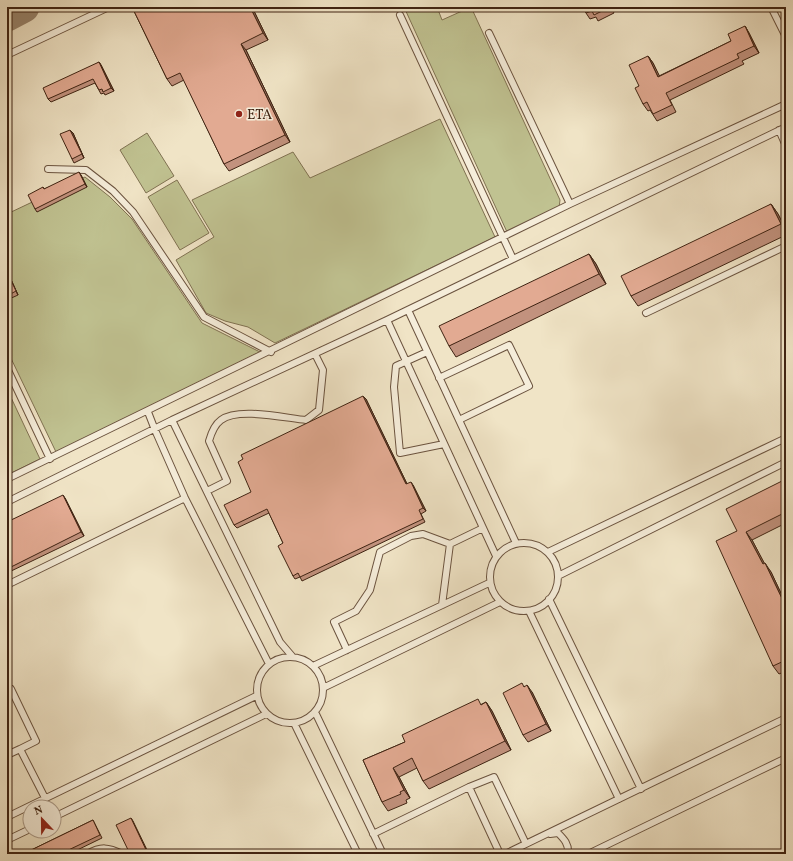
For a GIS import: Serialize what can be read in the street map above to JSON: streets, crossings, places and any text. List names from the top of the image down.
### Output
{
  "places": ["ETA"],
  "north": "top"
}
